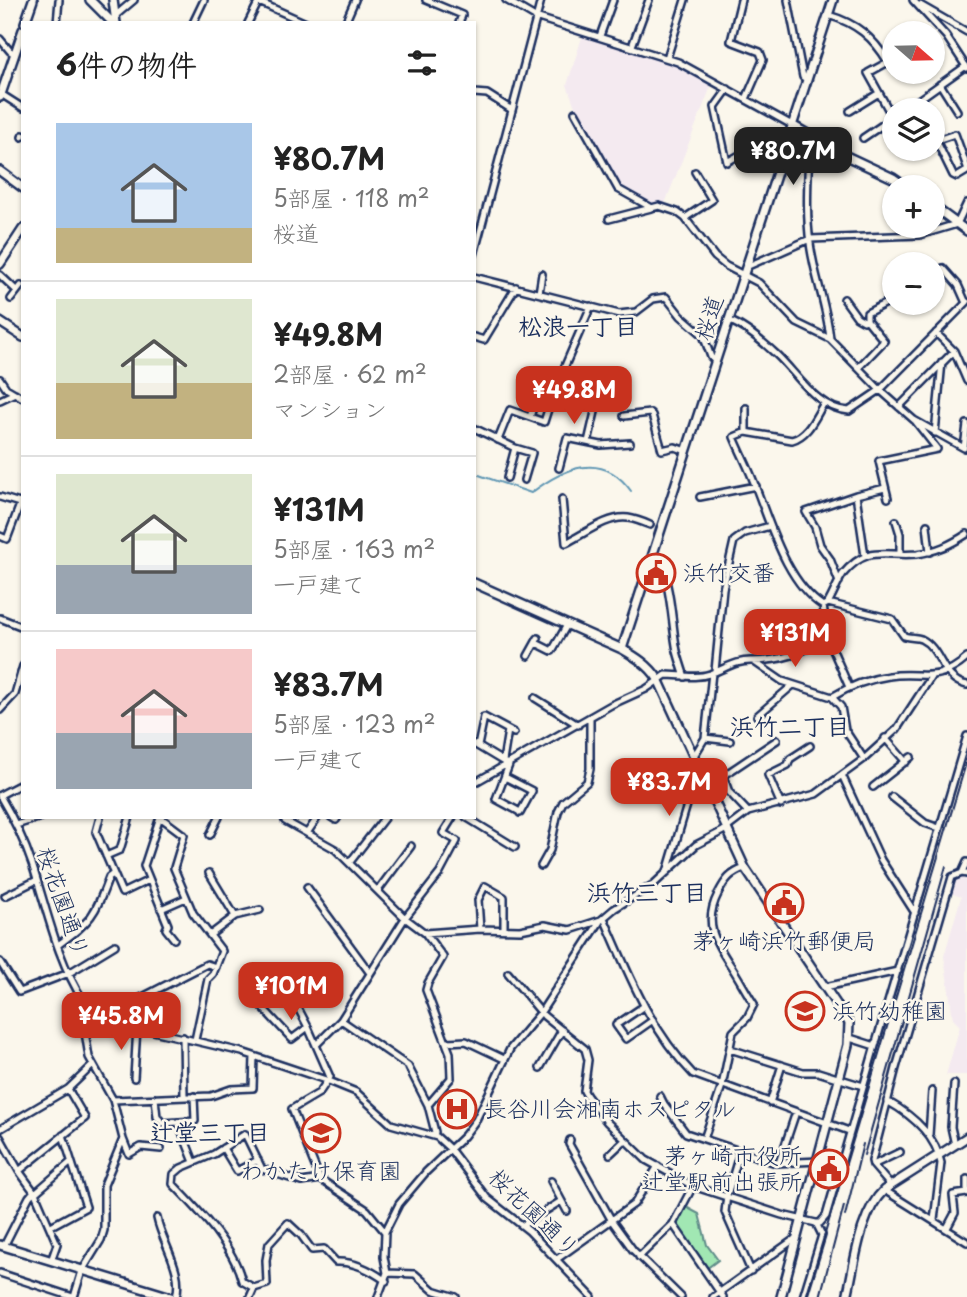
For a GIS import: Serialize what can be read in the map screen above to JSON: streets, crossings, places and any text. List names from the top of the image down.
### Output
{
  "streets": {
    "street": ["桜道", "桜花園通り"]
  },
  "districts": [
    "松浪一丁目",
    "浜竹二丁目",
    "浜竹三丁目",
    "辻堂三丁目"
  ],
  "places": {
    "public building": ["浜竹交番", "茅ヶ崎浜竹郵便局", "茅ヶ崎市役所 辻堂駅前出張所"],
    "school or university": ["浜竹幼稚園", "わかたけ保育園"],
    "hospital": ["長谷川会湘南ホスピタル"]
  },
  "north": "right",
  "page": {
    "map_buttons": ["+", "−"],
    "heading": "6件の物件",
    "list": [
      {
        "name": "¥80.7M",
        "note": "5部屋 · 118 m² · 桜道"
      },
      {
        "name": "¥49.8M",
        "note": "2部屋 · 62 m² · マンション"
      },
      {
        "name": "¥131M",
        "note": "5部屋 · 163 m² · 一戸建て"
      },
      {
        "name": "¥83.7M",
        "note": "5部屋 · 123 m² · 一戸建て"
      }
    ],
    "price": [
      "¥80.7M",
      "¥49.8M",
      "¥131M",
      "¥83.7M",
      "¥101M",
      "¥45.8M"
    ]
  }
}
